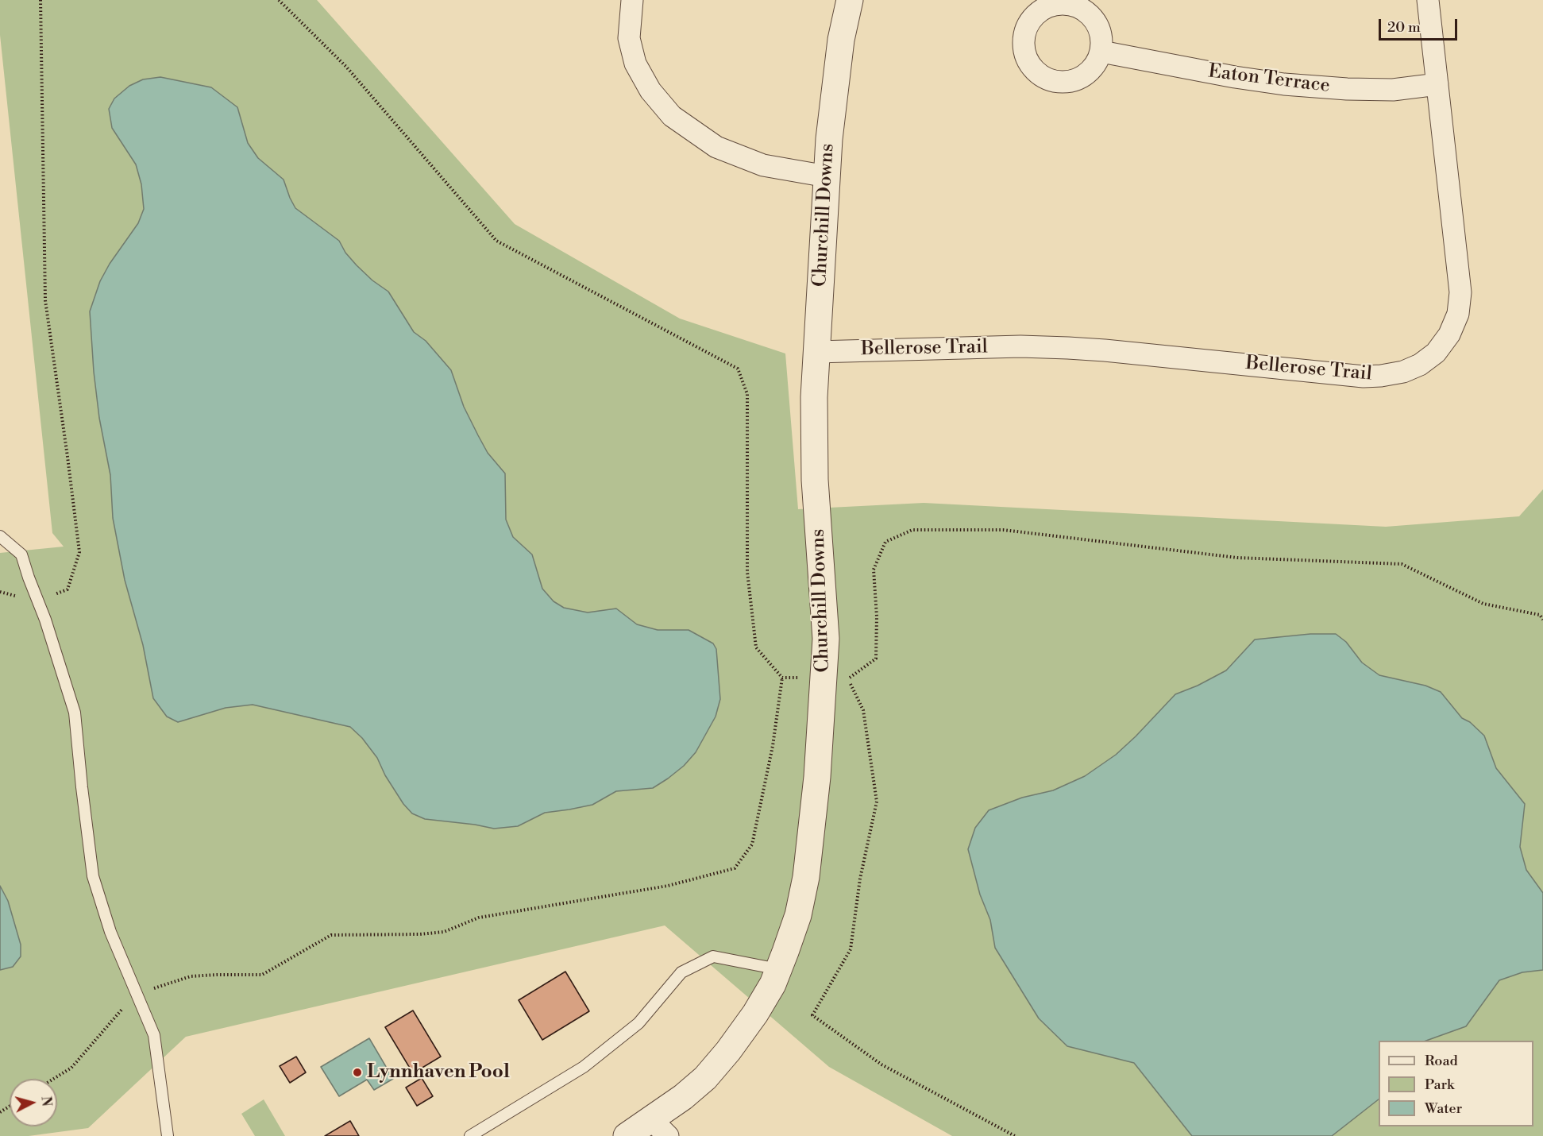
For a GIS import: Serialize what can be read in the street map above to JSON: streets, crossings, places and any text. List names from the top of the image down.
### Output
{
  "streets": {
    "street": ["Eaton Terrace", "Churchill Downs", "Bellerose Trail"]
  },
  "crossings": [
    ["Eaton Terrace", "Bellerose Trail"],
    ["Churchill Downs", "Bellerose Trail"]
  ],
  "places": ["Lynnhaven Pool"],
  "legend": ["Road", "Park", "Water"],
  "scale_bar": "20 m",
  "north": "right"
}
